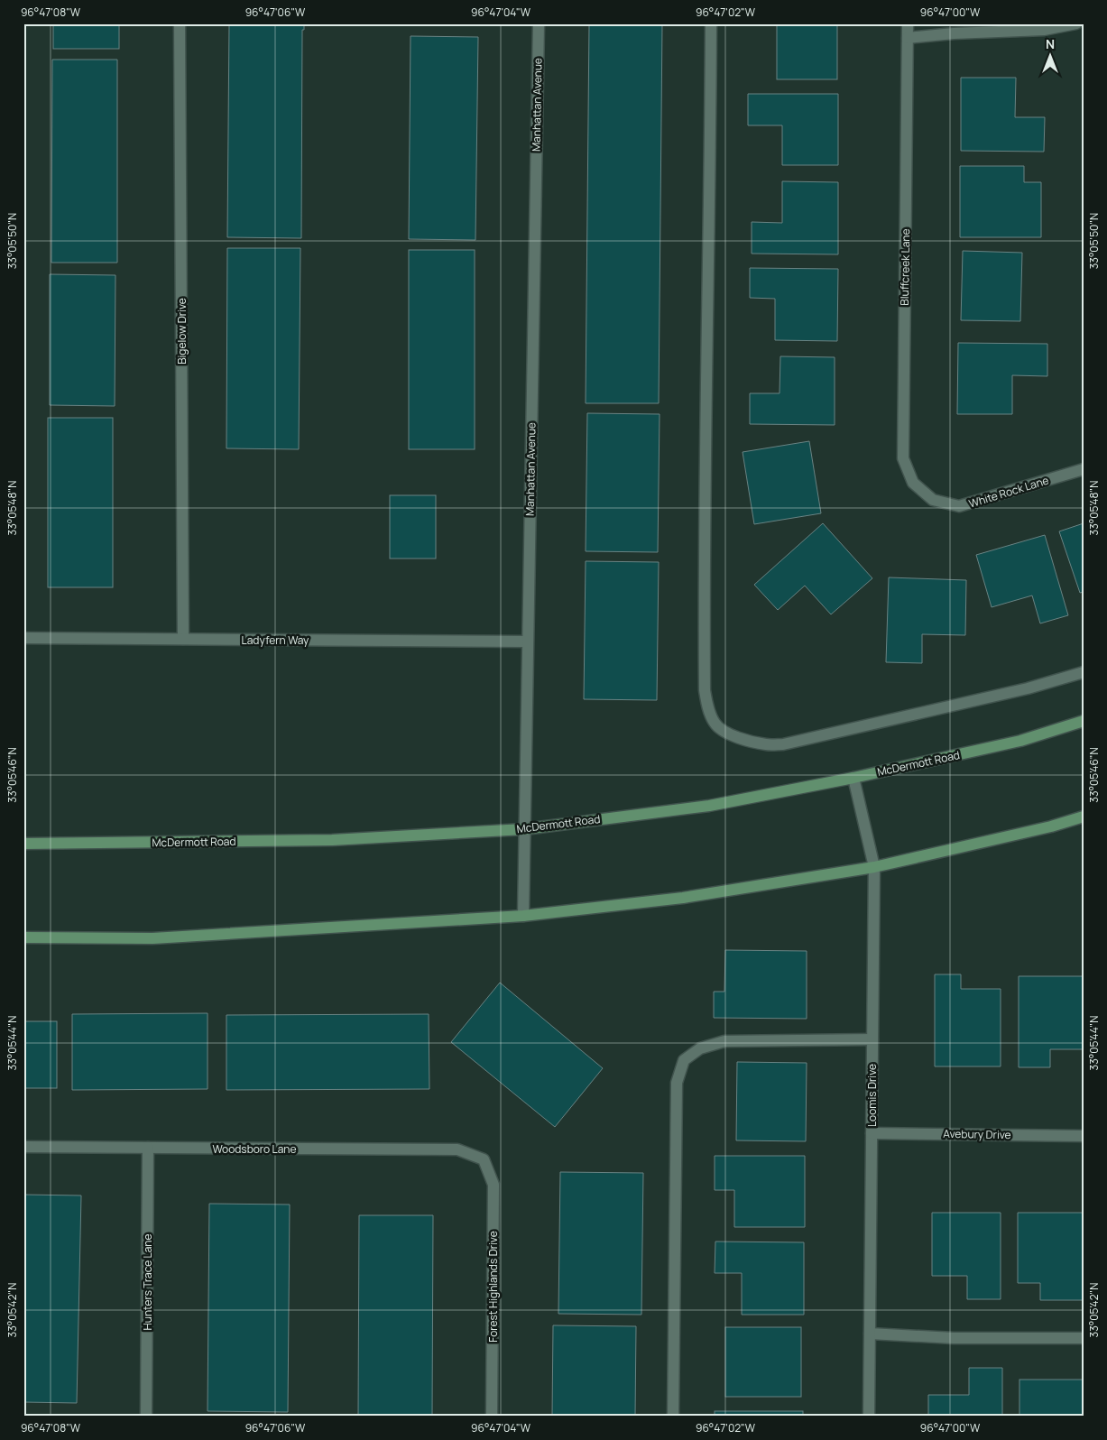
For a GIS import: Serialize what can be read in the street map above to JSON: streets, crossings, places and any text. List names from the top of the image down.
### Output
{
  "streets": {
    "main road": ["McDermott Road"],
    "street": [
      "Manhattan Avenue",
      "Bluffcreek Lane",
      "Bigelow Drive",
      "White Rock Lane",
      "Ladyfern Way",
      "Loomis Drive",
      "Avebury Drive",
      "Woodsboro Lane",
      "Hunters Trace Lane",
      "Forest Highlands Drive"
    ]
  },
  "crossings": [
    ["Manhattan Avenue", "Ladyfern Way"],
    ["Manhattan Avenue", "McDermott Road"],
    ["Bluffcreek Lane", "White Rock Lane"],
    ["Bigelow Drive", "Ladyfern Way"],
    ["McDermott Road", "Loomis Drive"],
    ["Loomis Drive", "Avebury Drive"],
    ["Woodsboro Lane", "Hunters Trace Lane"],
    ["Woodsboro Lane", "Forest Highlands Drive"]
  ],
  "north": "top",
  "coordinates": [
    "96°47'08\"W",
    "96°47'06\"W",
    "96°47'04\"W",
    "96°47'02\"W",
    "96°47'00\"W",
    "33°05'50\"N",
    "33°05'48\"N",
    "33°05'46\"N",
    "33°05'44\"N",
    "33°05'42\"N"
  ]
}
